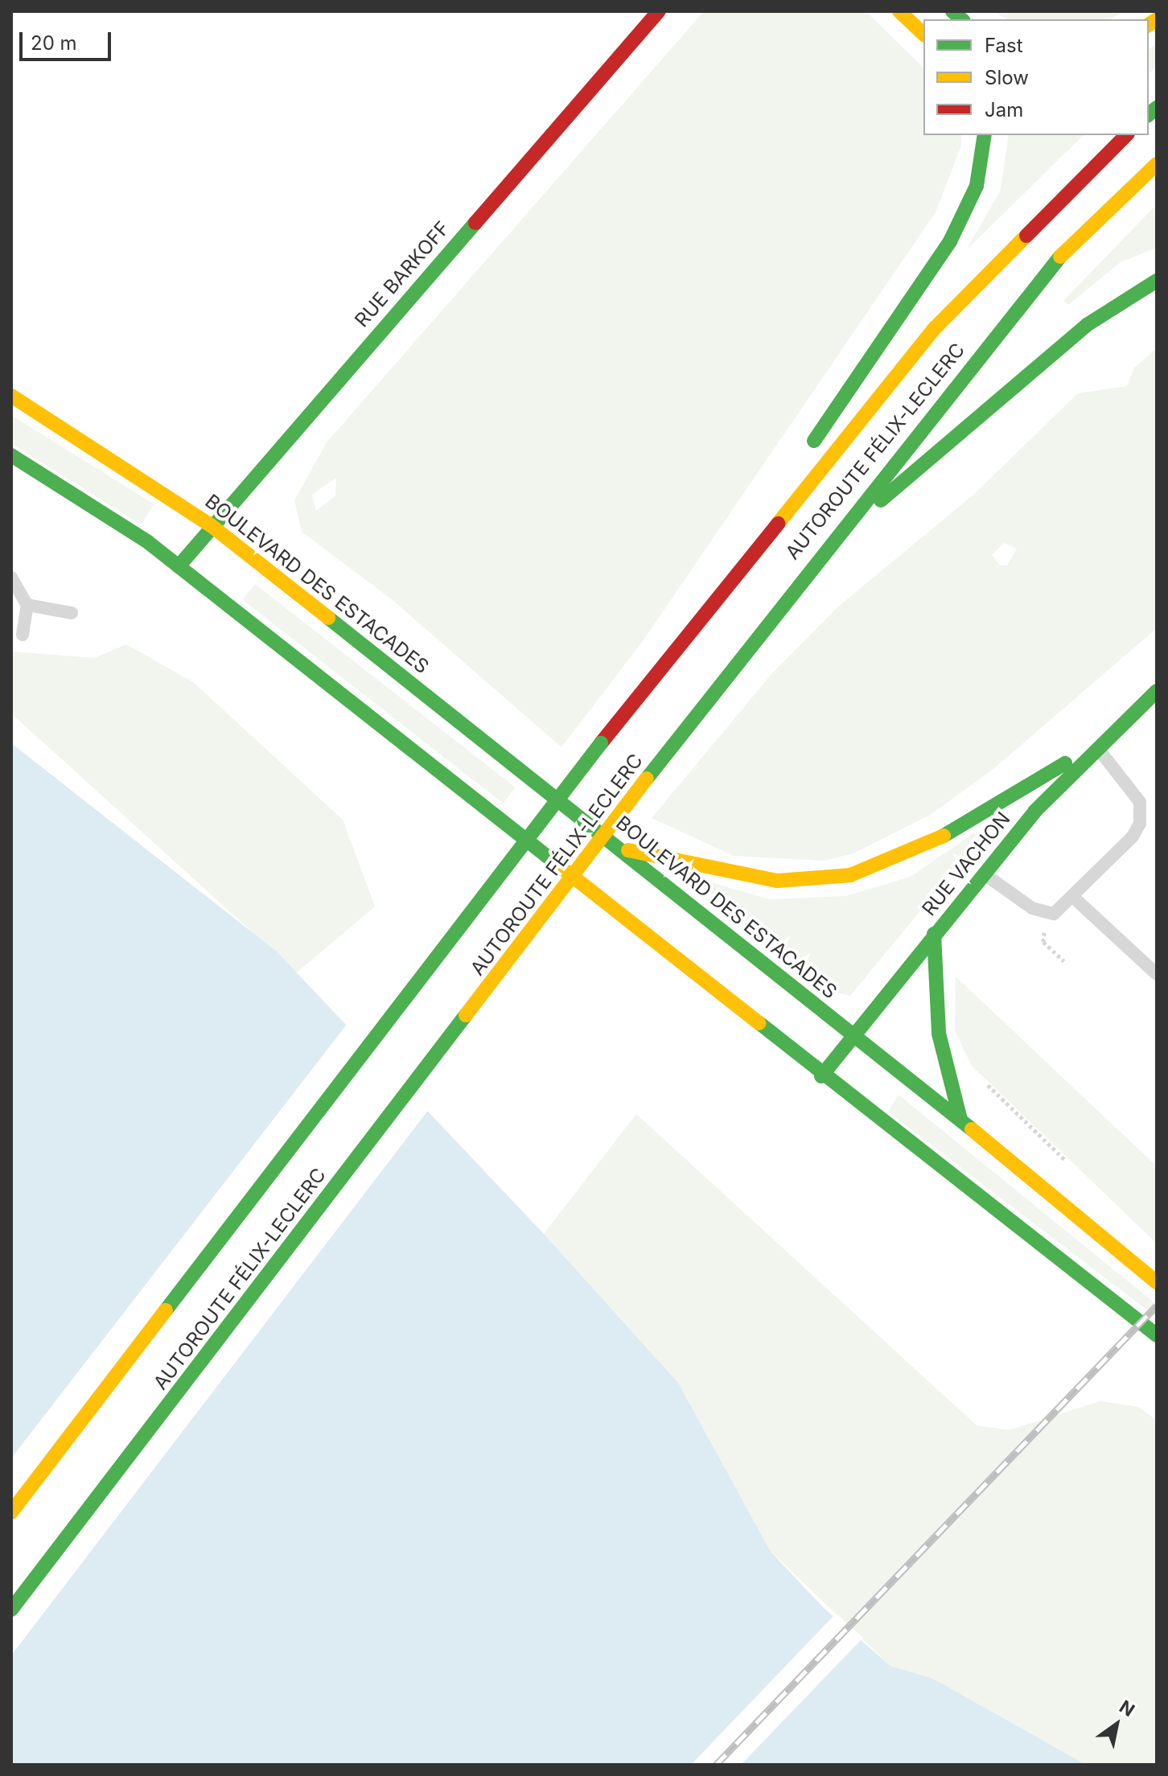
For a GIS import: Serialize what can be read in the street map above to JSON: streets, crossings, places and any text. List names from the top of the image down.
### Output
{
  "streets": {
    "main road": [
      "RUE BARKOFF",
      "AUTOROUTE FÉLIX-LECLERC",
      "BOULEVARD DES ESTACADES",
      "RUE VACHON"
    ]
  },
  "crossings": [
    ["RUE BARKOFF", "BOULEVARD DES ESTACADES"],
    ["BOULEVARD DES ESTACADES", "RUE VACHON"]
  ],
  "legend": ["Fast", "Slow", "Jam"],
  "scale_bar": "20 m",
  "north": "top right"
}
